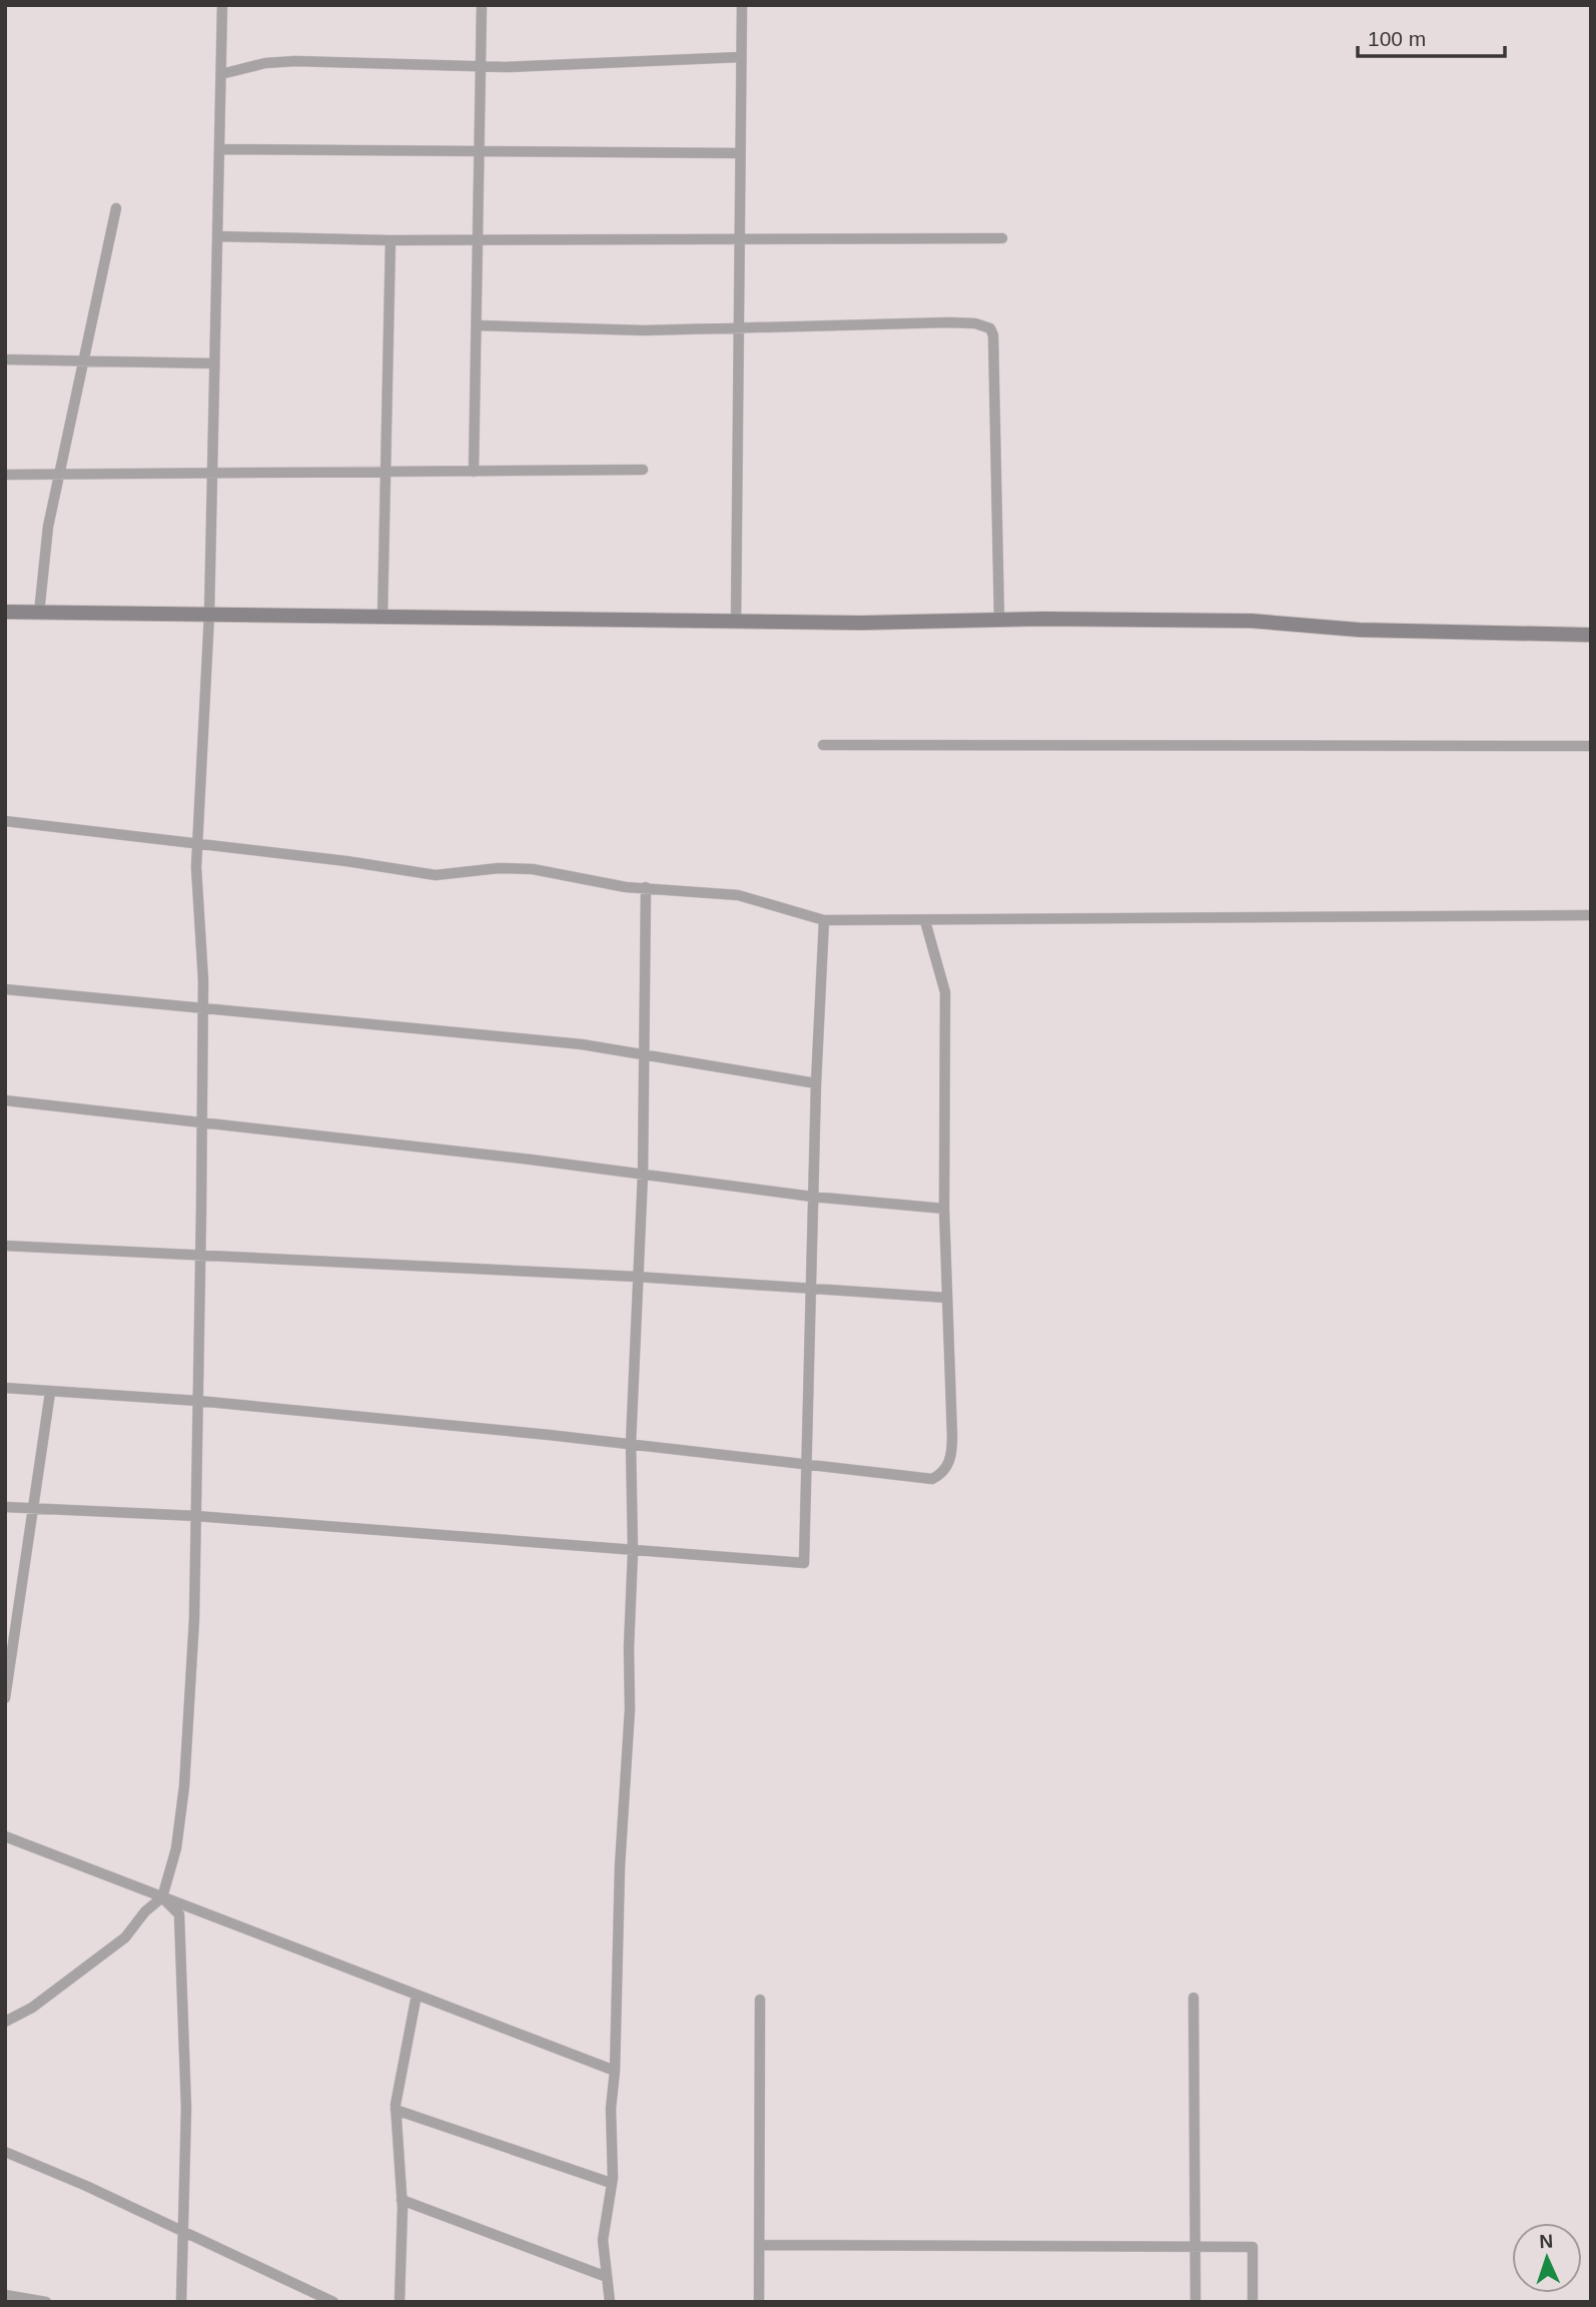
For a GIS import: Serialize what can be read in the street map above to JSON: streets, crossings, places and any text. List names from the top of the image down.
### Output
{
  "scale_bar": "100 m",
  "north": "top"
}
